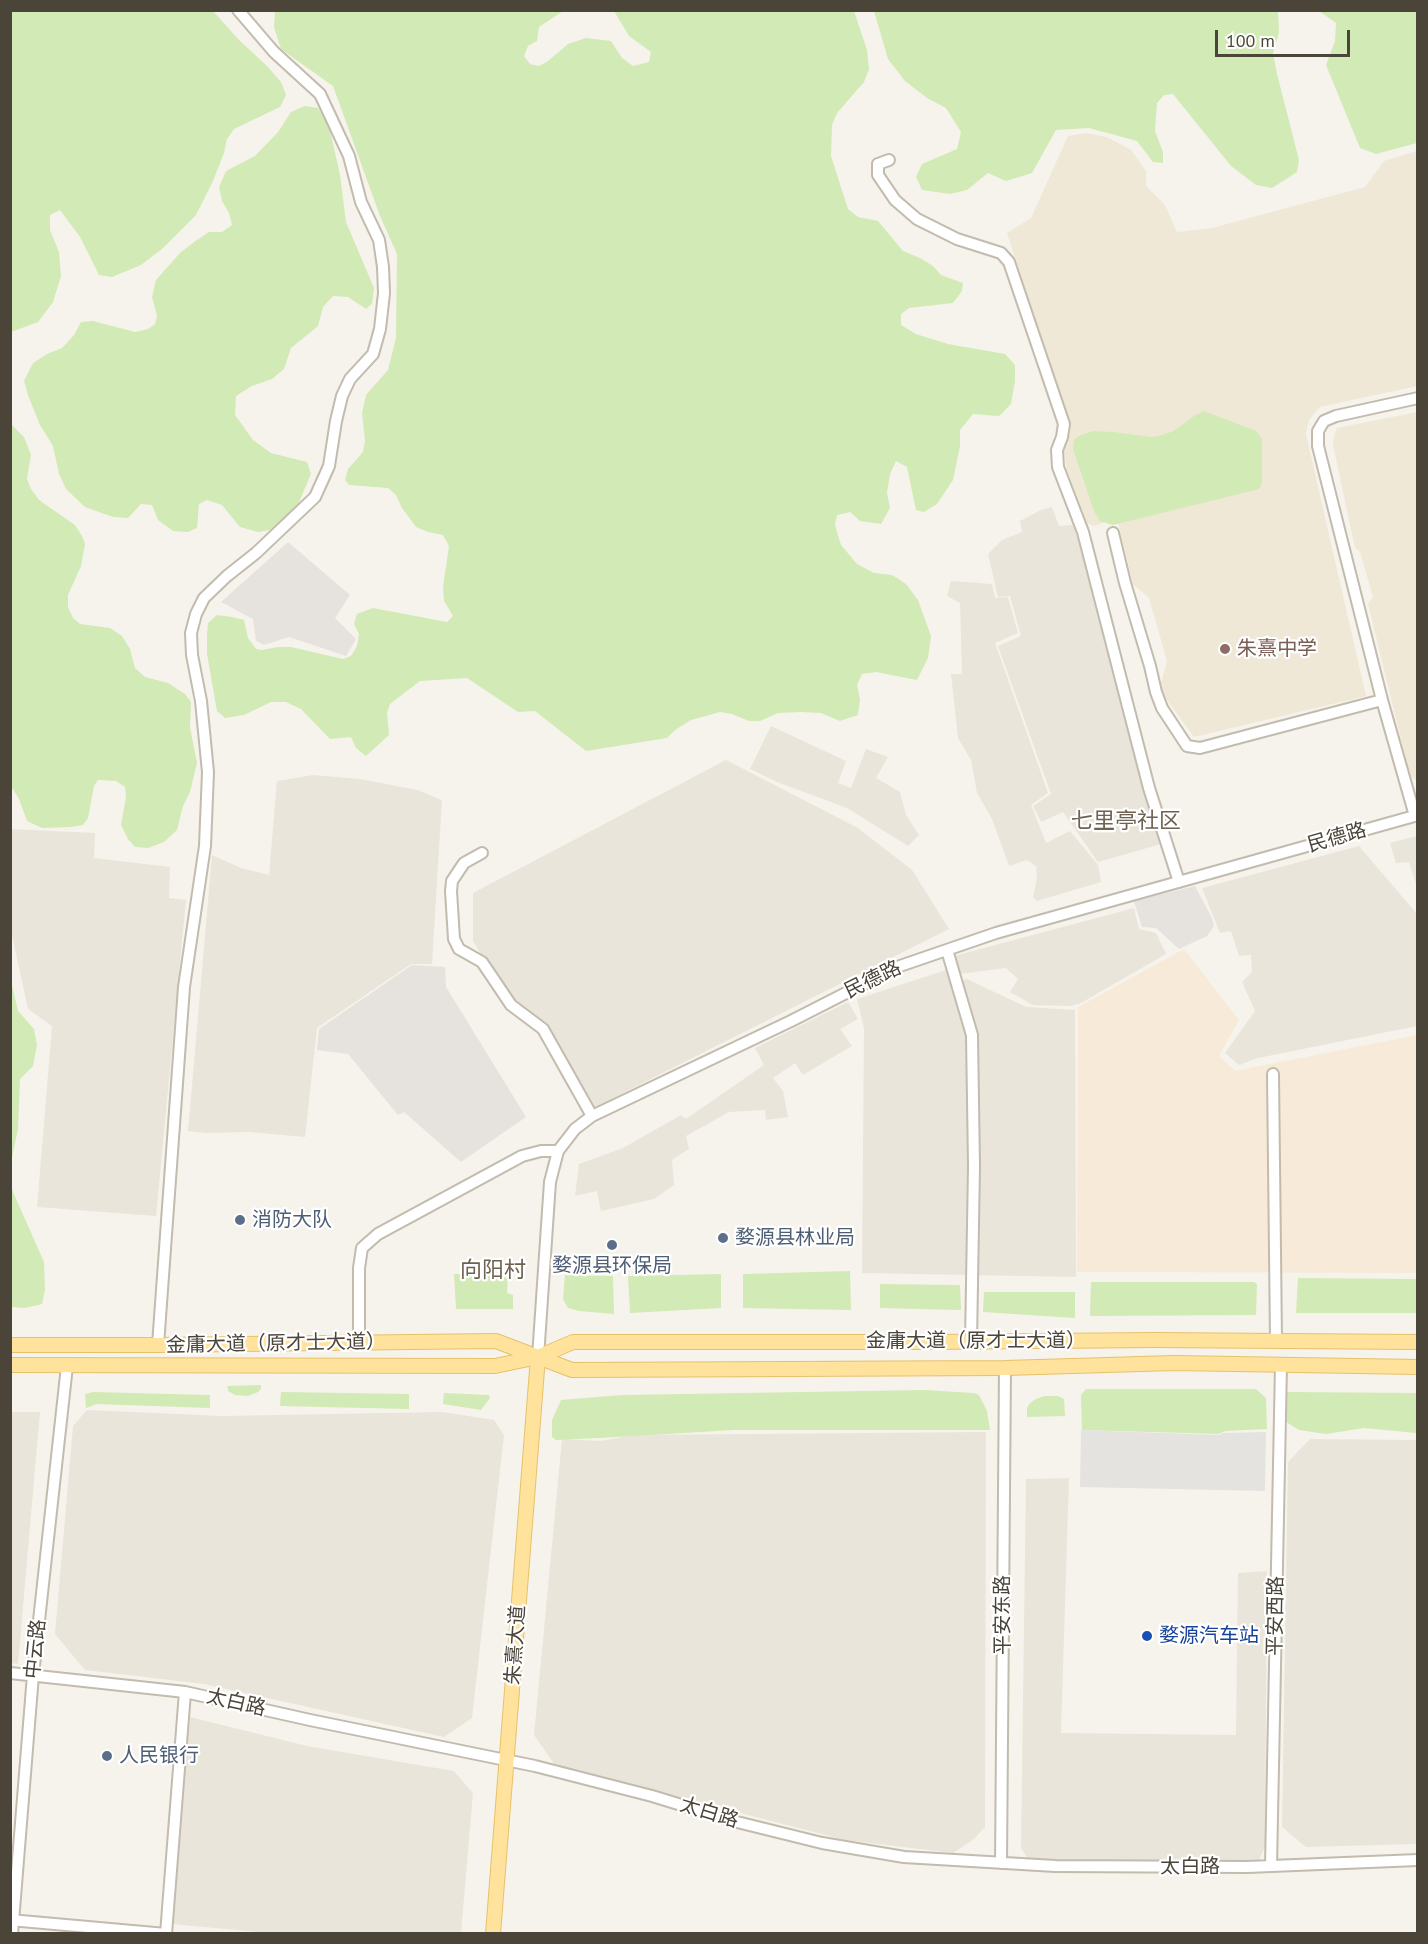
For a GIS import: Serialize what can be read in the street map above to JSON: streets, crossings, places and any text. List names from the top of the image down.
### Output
{
  "streets": {
    "main road": ["金庸大道（原才士大道）", "朱熹大道"],
    "street": [
      "民德路",
      "平安东路",
      "平安西路",
      "中云路",
      "太白路"
    ]
  },
  "crossings": [
    ["民德路", "金庸大道（原才士大道）"],
    ["民德路", "朱熹大道"],
    ["金庸大道（原才士大道）", "平安东路"],
    ["金庸大道（原才士大道）", "平安西路"],
    ["金庸大道（原才士大道）", "朱熹大道"],
    ["金庸大道（原才士大道）", "中云路"],
    ["平安东路", "太白路"],
    ["平安西路", "太白路"],
    ["朱熹大道", "太白路"],
    ["中云路", "太白路"]
  ],
  "districts": ["七里亭社区", "向阳村"],
  "places": [
    "朱熹中学",
    "消防大队",
    "婺源县林业局",
    "婺源县环保局",
    "婺源汽车站",
    "人民银行"
  ],
  "scale_bar": "100 m"
}
